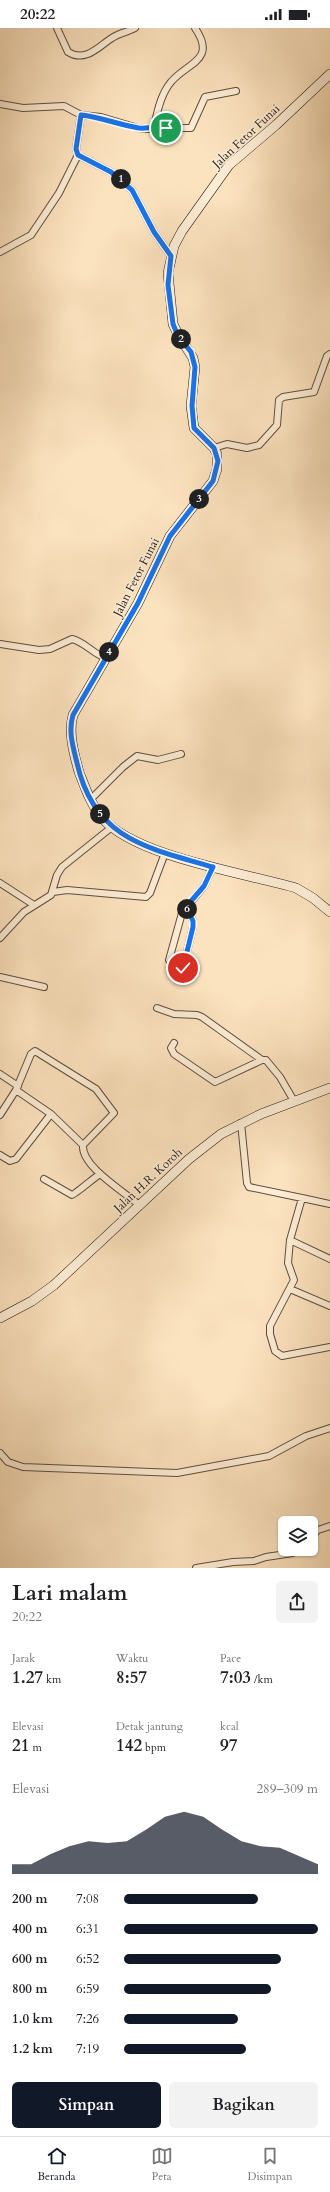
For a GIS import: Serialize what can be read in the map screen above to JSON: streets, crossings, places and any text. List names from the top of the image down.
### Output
{
  "streets": {
    "street": ["Jalan Fetor Funai", "Jalan H.R. Koroh"]
  },
  "page": {
    "status": "20:22",
    "pins": [
      "1",
      "2",
      "3",
      "4",
      "5",
      "6"
    ],
    "heading": ["Lari malam", "20:22"],
    "stats": [
      ["Jarak", "1.27 km"],
      ["Waktu", "8:57"],
      ["Pace", "7:03 /km"],
      ["Elevasi", "21 m"],
      ["Detak jantung", "142 bpm"],
      ["kcal", "97"]
    ],
    "chart": ["Elevasi", "289–309 m"],
    "list": [
      {
        "name": "200 m",
        "note": "7:08"
      },
      {
        "name": "400 m",
        "note": "6:31"
      },
      {
        "name": "600 m",
        "note": "6:52"
      },
      {
        "name": "800 m",
        "note": "6:59"
      },
      {
        "name": "1.0 km",
        "note": "7:26"
      },
      {
        "name": "1.2 km",
        "note": "7:19"
      }
    ],
    "buttons": ["Simpan", "Bagikan"],
    "tabs": ["Beranda", "Peta", "Disimpan"]
  }
}
